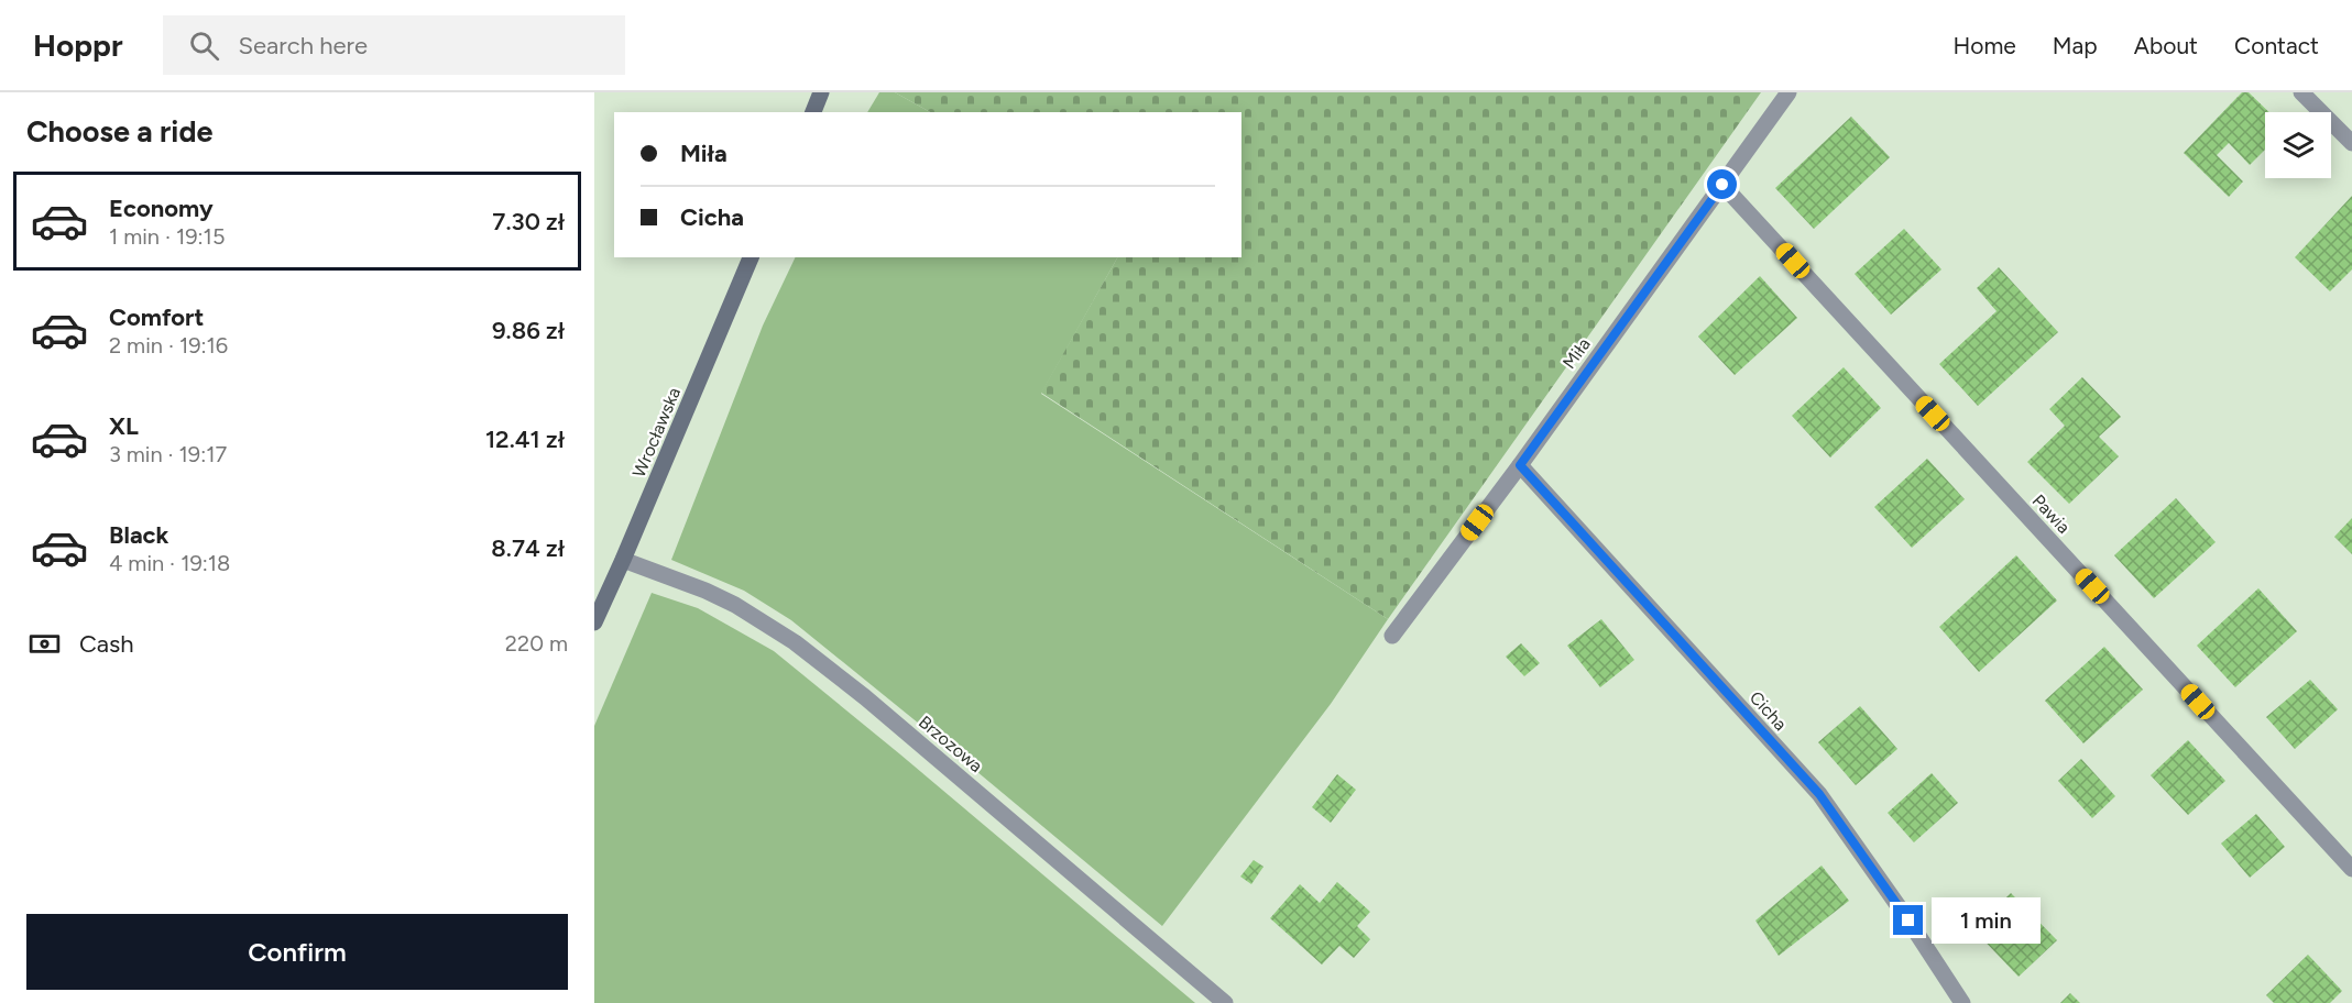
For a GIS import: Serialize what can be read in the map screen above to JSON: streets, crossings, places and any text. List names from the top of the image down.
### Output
{
  "streets": {
    "main road": ["Wrocławska"],
    "street": [
      "Miła",
      "Pawia",
      "Cicha",
      "Brzozowa"
    ]
  },
  "crossings": [
    ["Miła", "Pawia"],
    ["Miła", "Cicha"],
    ["Wrocławska", "Brzozowa"]
  ],
  "page": {
    "header": "Hoppr",
    "search": "Search here",
    "nav": [
      "Home",
      "Map",
      "About",
      "Contact"
    ],
    "heading": "Choose a ride",
    "banner": ["Miła", "Cicha"],
    "list": [
      {
        "name": "Economy",
        "note": "1 min · 19:15",
        "value": "7.30 zł"
      },
      {
        "name": "Comfort",
        "note": "2 min · 19:16",
        "value": "9.86 zł"
      },
      {
        "name": "XL",
        "note": "3 min · 19:17",
        "value": "12.41 zł"
      },
      {
        "name": "Black",
        "note": "4 min · 19:18",
        "value": "8.74 zł"
      }
    ],
    "pay": ["Cash", "220 m"],
    "bubble": "1 min",
    "buttons": "Confirm"
  }
}
